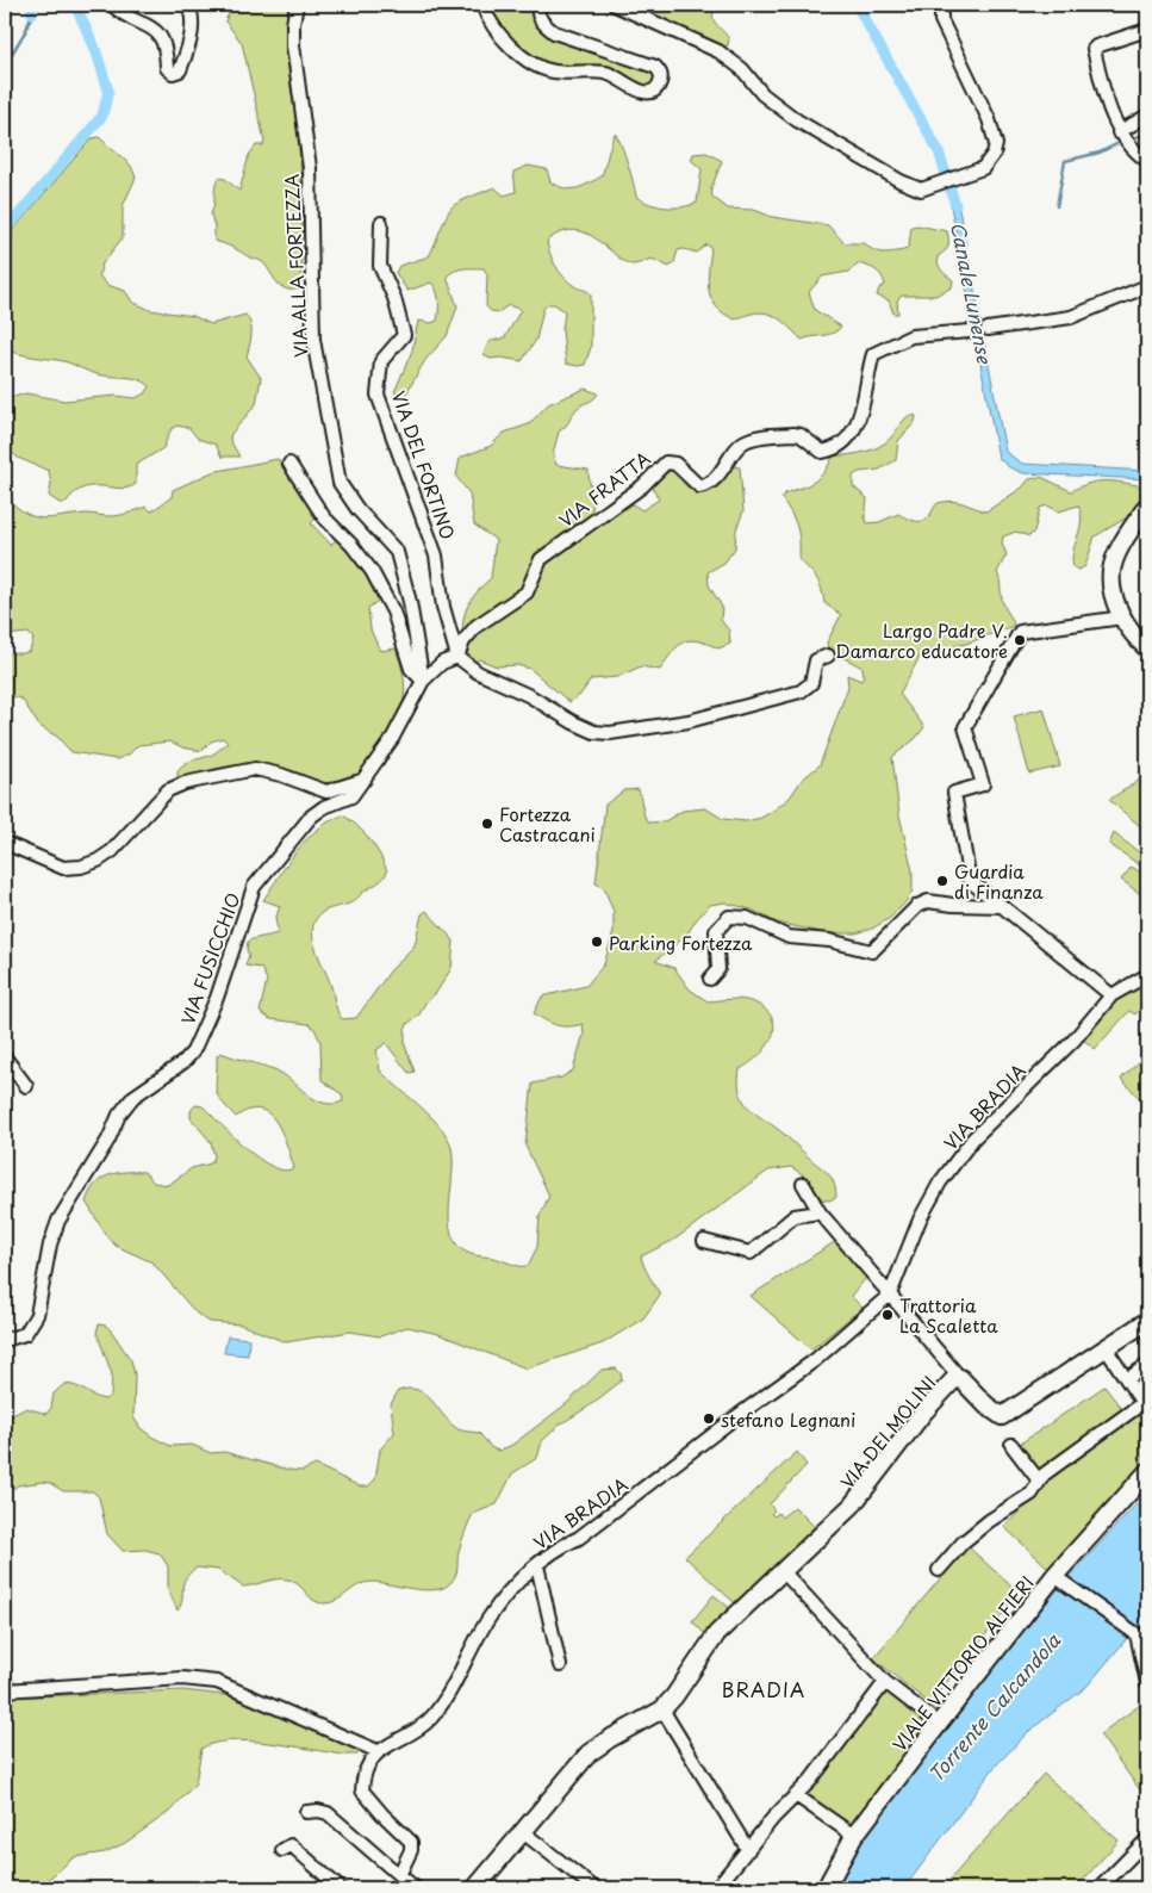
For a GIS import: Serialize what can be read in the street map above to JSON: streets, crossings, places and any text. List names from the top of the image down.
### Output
{
  "streets": {
    "street": [
      "VIA ALLA FORTEZZA",
      "VIA DEL FORTINO",
      "VIA FRATTA",
      "VIA FUSICCHIO",
      "VIA BRADIA",
      "VIA DEI MOLINI",
      "VIALE VITTORIO ALFIERI"
    ]
  },
  "crossings": [
    ["VIA ALLA FORTEZZA", "VIA FUSICCHIO"],
    ["VIA DEL FORTINO", "VIA FRATTA"]
  ],
  "districts": ["BRADIA"],
  "water": ["Canale Lunense", "Torrente Calcandola"],
  "places": [
    "Largo Padre V. Damarco educatore",
    "Fortezza Castracani",
    "Guardia di Finanza",
    "Parking Fortezza",
    "Trattoria La Scaletta",
    "stefano Legnani"
  ]
}
